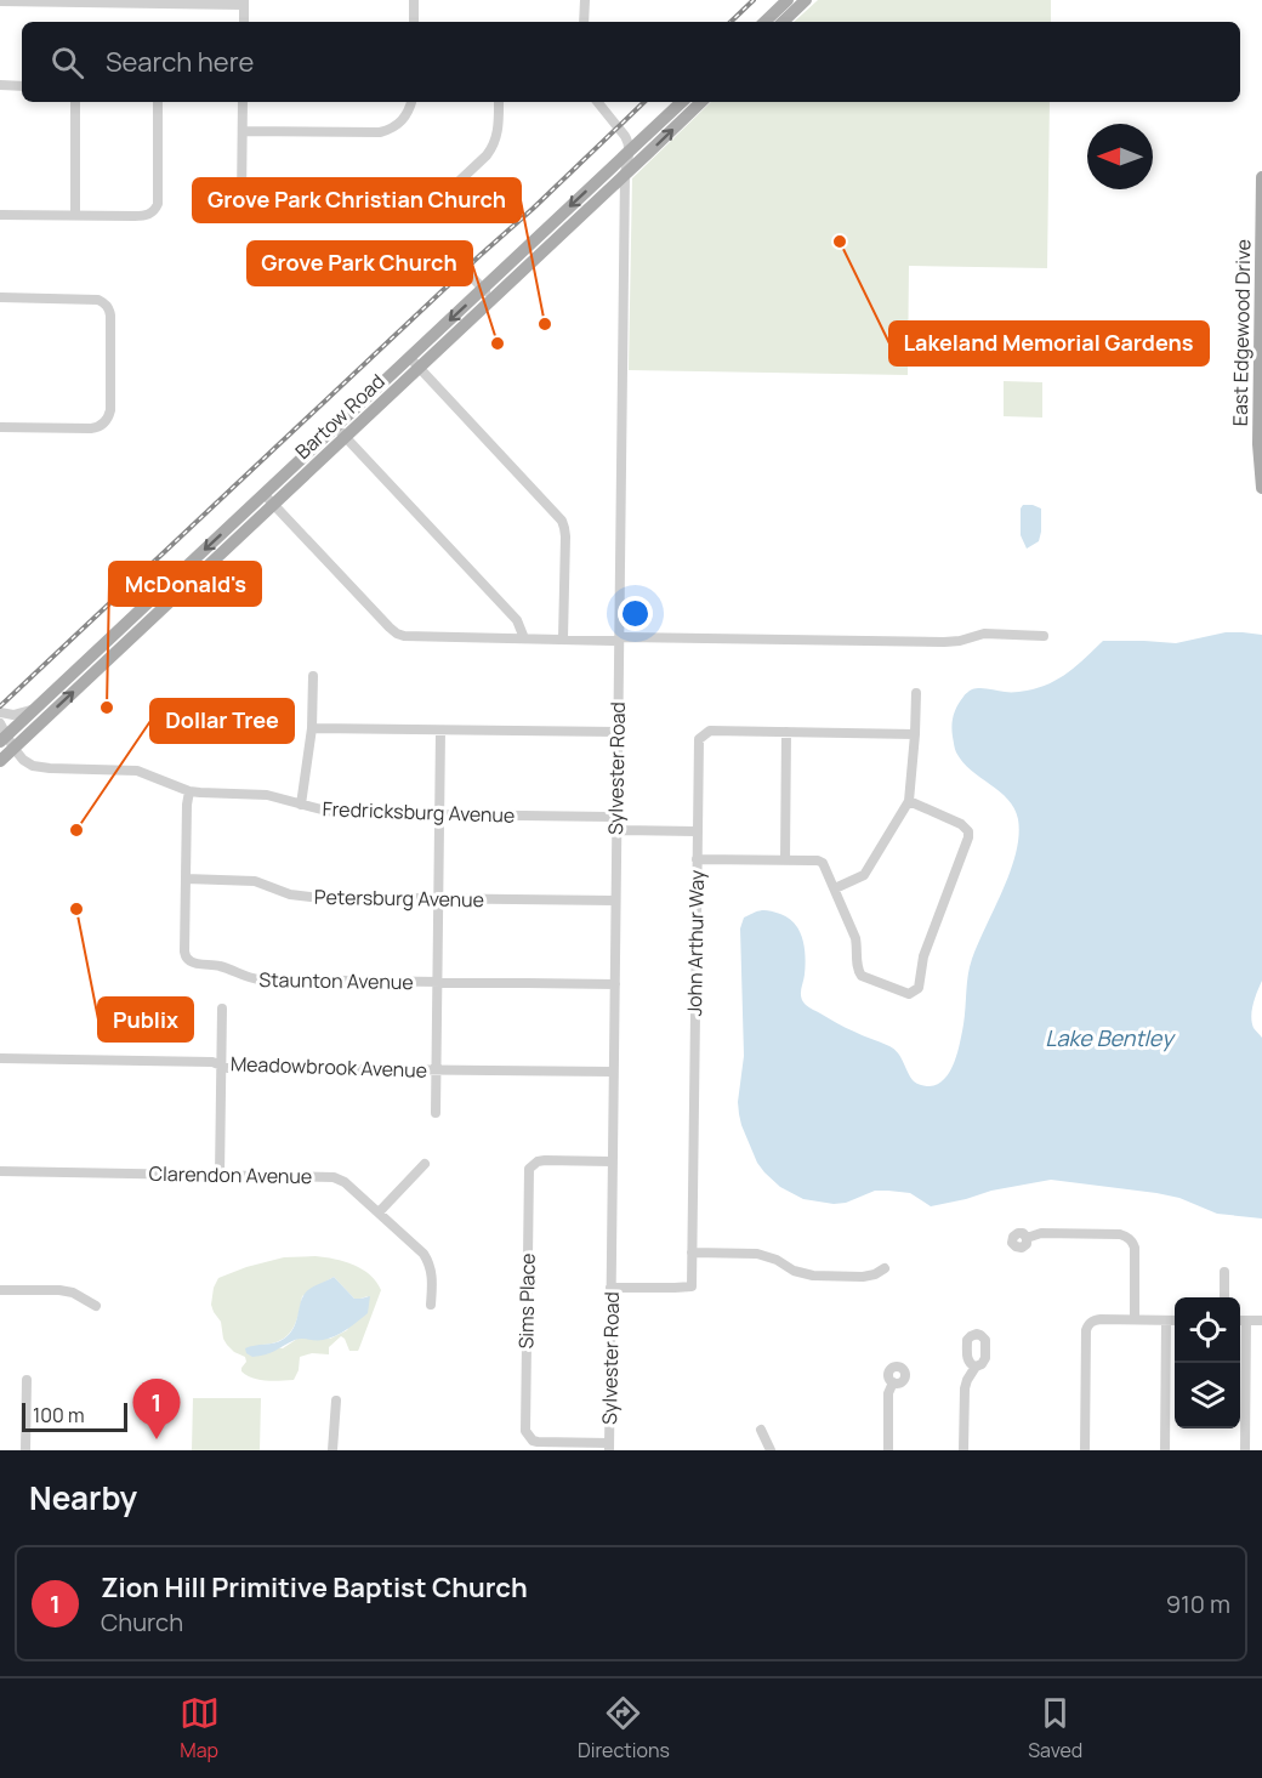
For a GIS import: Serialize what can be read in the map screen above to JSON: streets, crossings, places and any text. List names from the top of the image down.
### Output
{
  "streets": {
    "main road": ["East Edgewood Drive", "Bartow Road"],
    "street": [
      "Sylvester Road",
      "Fredricksburg Avenue",
      "Petersburg Avenue",
      "John Arthur Way",
      "Staunton Avenue",
      "Meadowbrook Avenue",
      "Clarendon Avenue",
      "Sims Place"
    ]
  },
  "crossings": [
    ["Bartow Road", "Sylvester Road"],
    ["Bartow Road", "Fredricksburg Avenue"],
    ["Sylvester Road", "Fredricksburg Avenue"],
    ["Sylvester Road", "Petersburg Avenue"],
    ["Sylvester Road", "John Arthur Way"],
    ["Sylvester Road", "Staunton Avenue"],
    ["Sylvester Road", "Meadowbrook Avenue"],
    ["Sylvester Road", "Sims Place"],
    ["Fredricksburg Avenue", "John Arthur Way"],
    ["Fredricksburg Avenue", "Staunton Avenue"],
    ["Petersburg Avenue", "Staunton Avenue"]
  ],
  "water": ["Lake Bentley"],
  "places": [
    "Lakeland Memorial Gardens",
    "Grove Park Christian Church",
    "Grove Park Church",
    "McDonald's",
    "Dollar Tree",
    "Publix"
  ],
  "scale_bar": "100 m",
  "north": "left",
  "page": {
    "search": "Search here",
    "pins": "1",
    "scale": "100 m",
    "heading": "Nearby",
    "list": [
      {
        "mark": "1",
        "name": "Zion Hill Primitive Baptist Church",
        "note": "Church",
        "value": "910 m"
      }
    ],
    "nav": ["Map", "Directions", "Saved"]
  }
}
